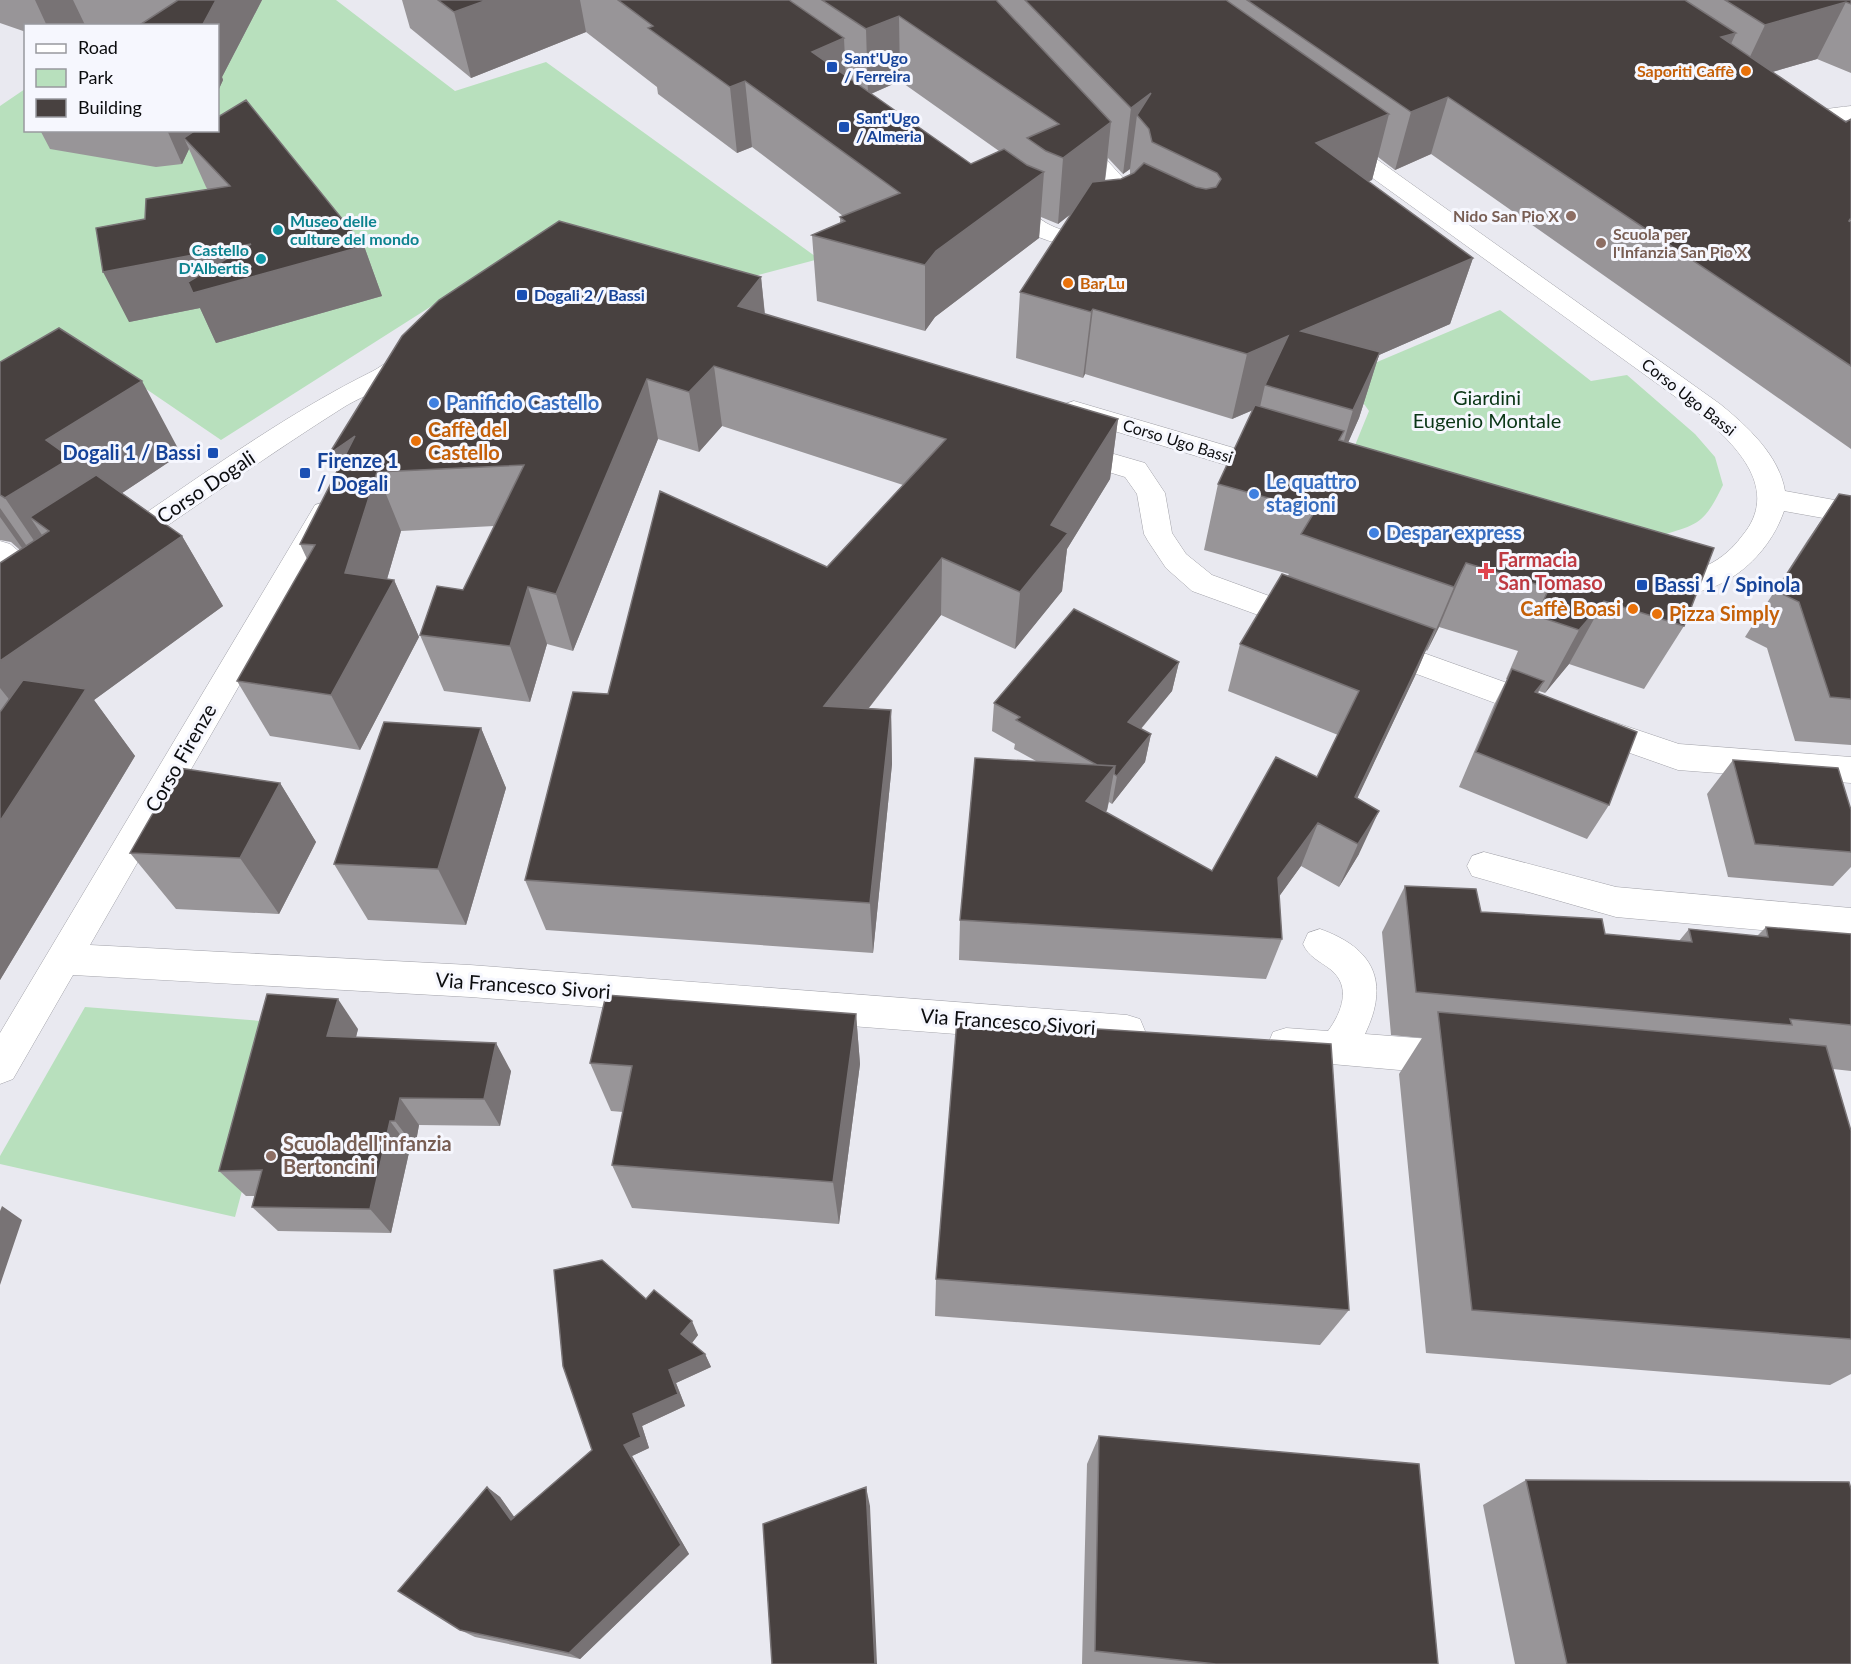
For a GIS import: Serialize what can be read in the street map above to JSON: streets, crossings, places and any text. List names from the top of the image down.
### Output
{
  "streets": {
    "street": [
      "Corso Ugo Bassi",
      "Corso Dogali",
      "Corso Firenze",
      "Via Francesco Sivori"
    ]
  },
  "crossings": [
    ["Corso Firenze", "Via Francesco Sivori"]
  ],
  "parks": ["Giardini Eugenio Montale"],
  "places": {
    "transit": [
      "Sant'Ugo / Ferreira",
      "Sant'Ugo / Almeria",
      "Dogali 2 / Bassi",
      "Dogali 1 / Bassi",
      "Firenze 1 / Dogali",
      "Bassi 1 / Spinola"
    ],
    "other": [
      "Saporiti Caffè",
      "Nido San Pio X",
      "Museo delle culture del mondo",
      "Scuola per l'Infanzia San Pio X",
      "Castello D'Albertis",
      "Bar Lu",
      "Panificio Castello",
      "Caffè del Castello",
      "Le quattro stagioni",
      "Despar express",
      "Caffè Boasi",
      "Pizza Simply",
      "Scuola dell'infanzia Bertoncini"
    ],
    "health": ["Farmacia San Tomaso"]
  },
  "legend": ["Road", "Park", "Building"]
}
